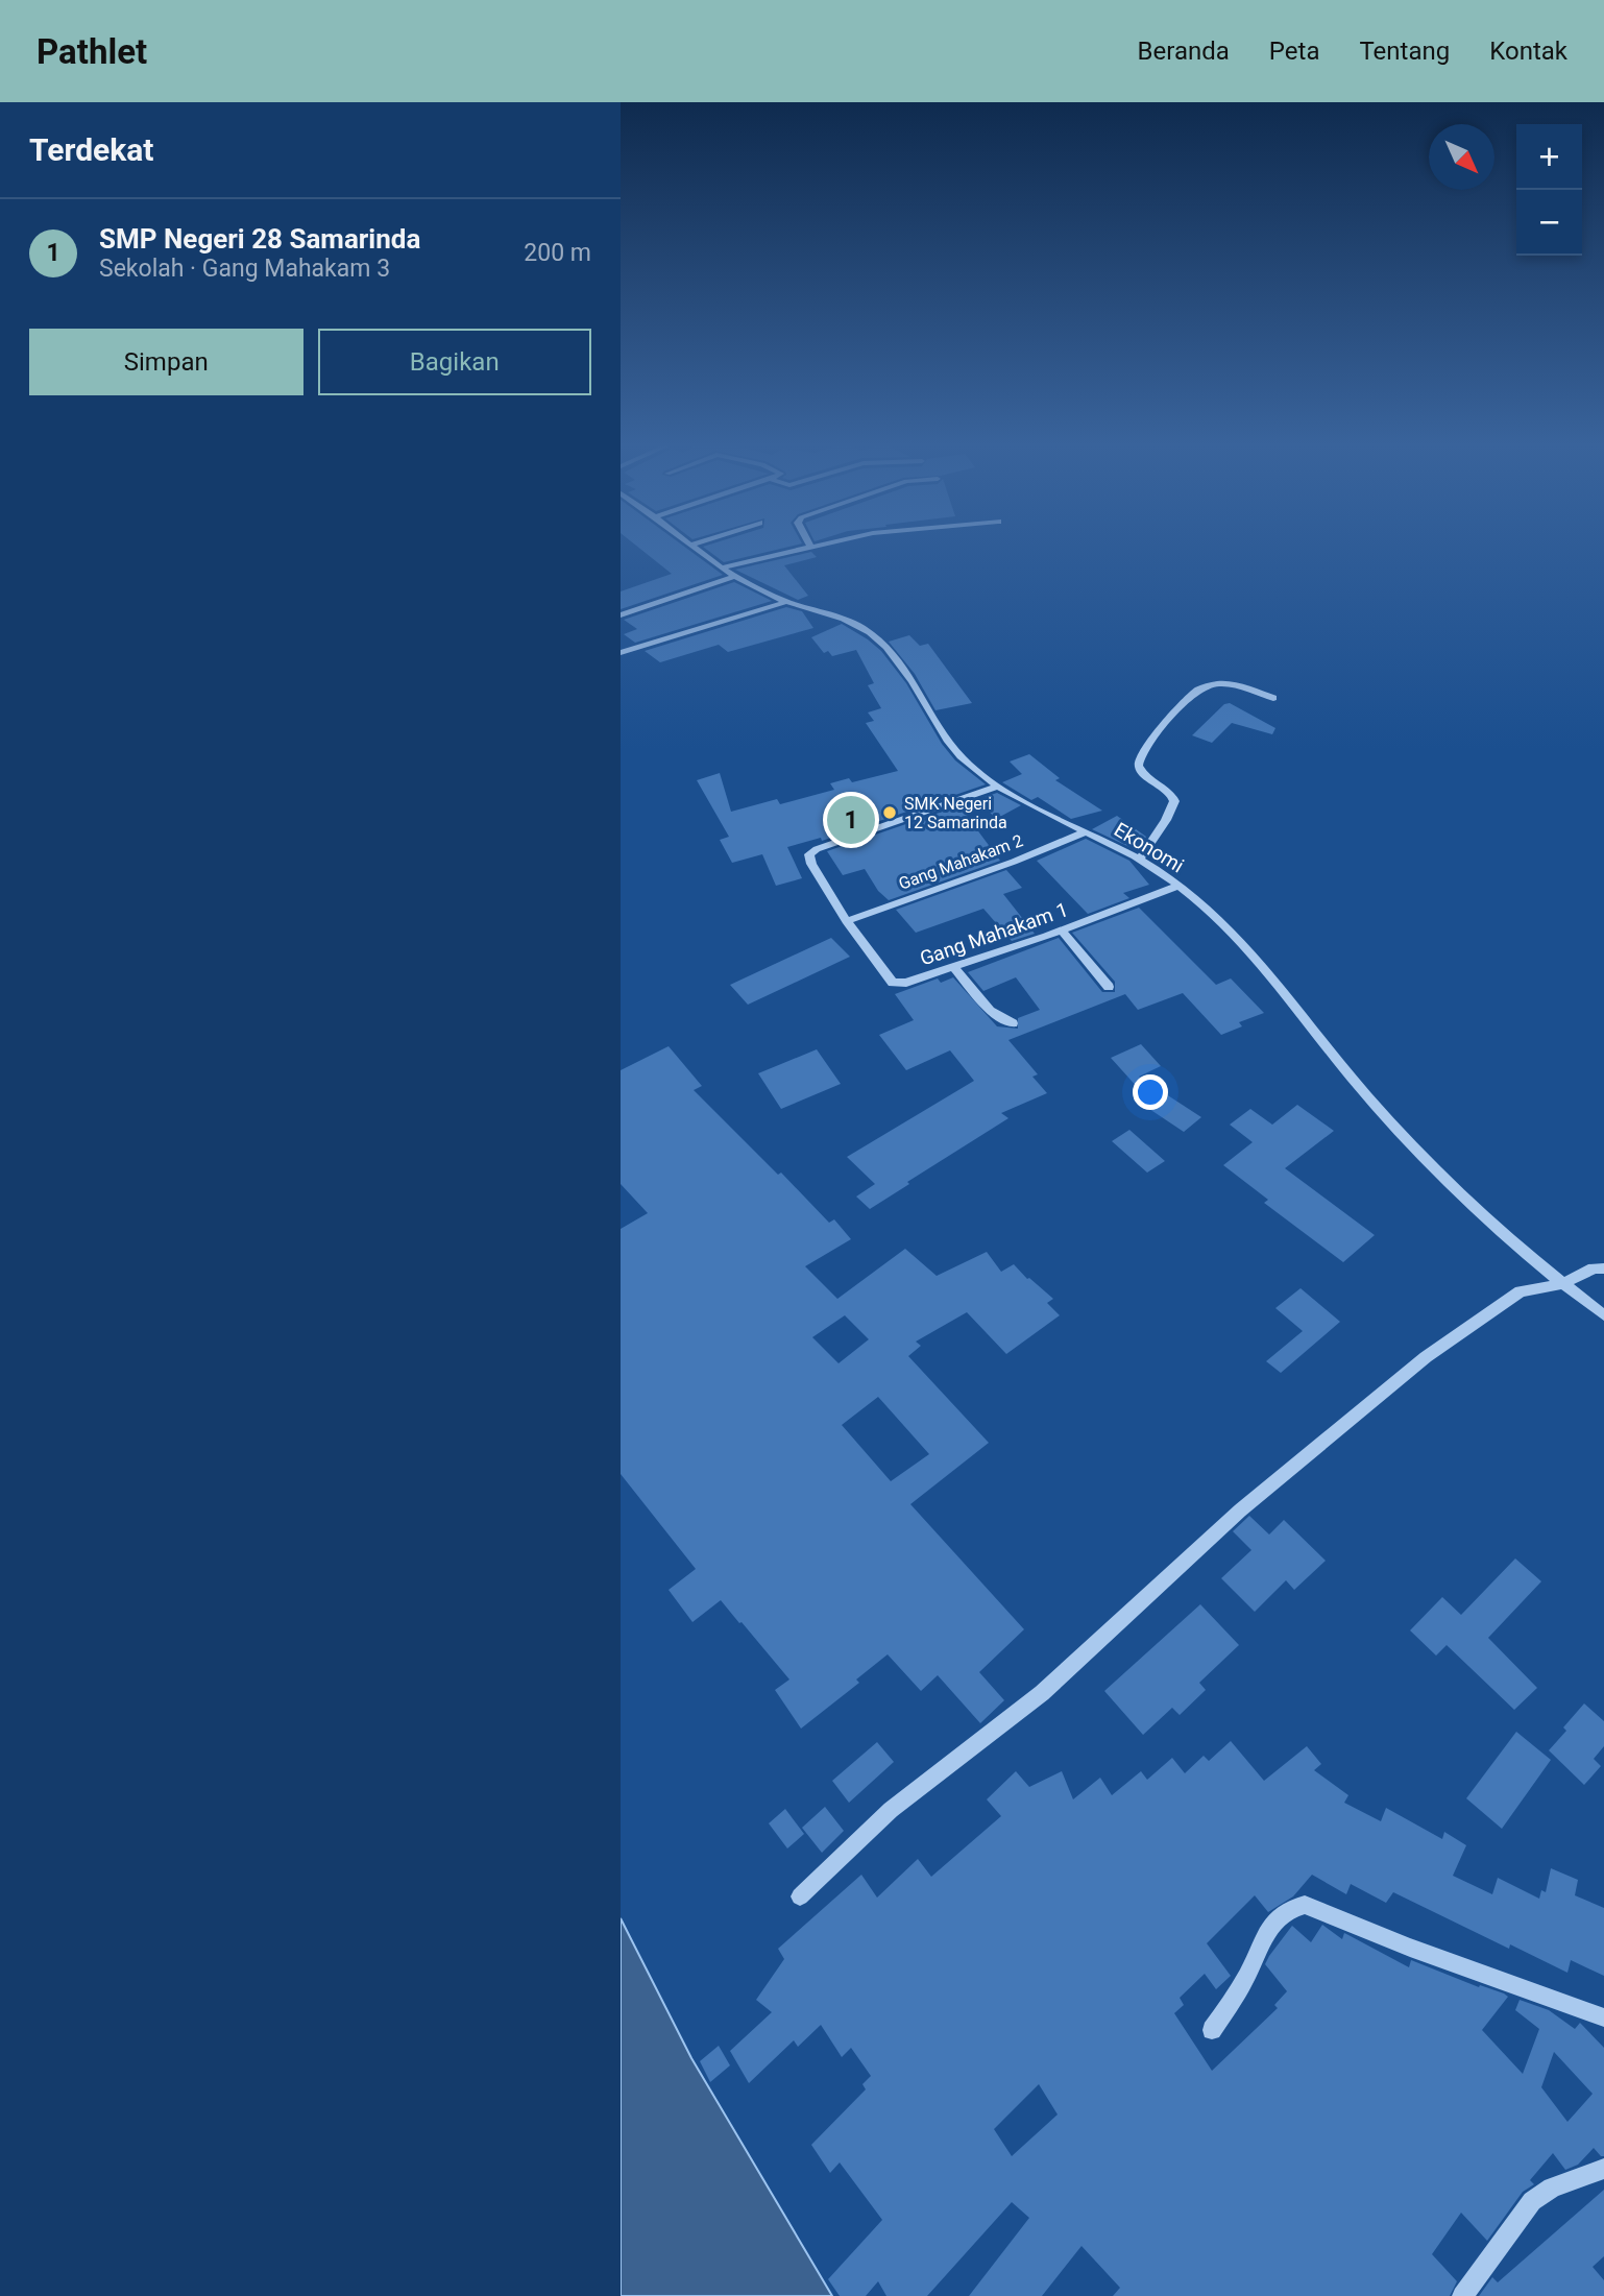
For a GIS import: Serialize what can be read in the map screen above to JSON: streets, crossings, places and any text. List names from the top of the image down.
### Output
{
  "streets": {
    "street": ["Ekonomi", "Gang Mahakam 2", "Gang Mahakam 1"]
  },
  "crossings": [
    ["Ekonomi", "Gang Mahakam 2"],
    ["Ekonomi", "Gang Mahakam 1"],
    ["Gang Mahakam 2", "Gang Mahakam 1"]
  ],
  "places": ["SMK Negeri 12 Samarinda"],
  "north": "bottom right",
  "page": {
    "header": "Pathlet",
    "nav": [
      "Beranda",
      "Peta",
      "Tentang",
      "Kontak"
    ],
    "heading": "Terdekat",
    "map_buttons": ["+", "−"],
    "list": [
      {
        "mark": "1",
        "name": "SMP Negeri 28 Samarinda",
        "note": "Sekolah · Gang Mahakam 3",
        "value": "200 m"
      }
    ],
    "buttons": ["Simpan", "Bagikan"],
    "pins": "1"
  }
}
